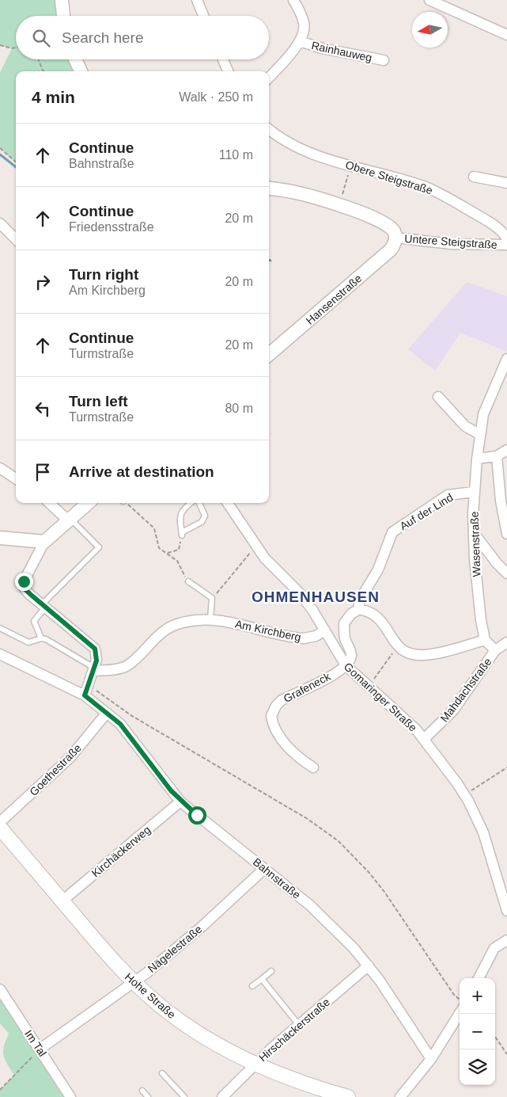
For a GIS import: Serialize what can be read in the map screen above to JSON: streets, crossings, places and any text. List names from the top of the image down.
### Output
{
  "streets": {
    "main road": ["Hohe Straße"],
    "street": [
      "Rainhauweg",
      "Obere Steigstraße",
      "Untere Steigstraße",
      "Hansenstraße",
      "Auf der Lind",
      "Wasenstraße",
      "Am Kirchberg",
      "Grafeneck",
      "Mahdachstraße",
      "Gomaringer Straße",
      "Goethestraße",
      "Kirchäckerweg",
      "Bahnstraße",
      "Nägelestraße",
      "Hirschäckerstraße",
      "Im Tal"
    ]
  },
  "crossings": [
    ["Untere Steigstraße", "Hansenstraße"],
    ["Auf der Lind", "Wasenstraße"],
    ["Am Kirchberg", "Gomaringer Straße"],
    ["Grafeneck", "Gomaringer Straße"],
    ["Mahdachstraße", "Gomaringer Straße"],
    ["Goethestraße", "Bahnstraße"],
    ["Kirchäckerweg", "Bahnstraße"],
    ["Kirchäckerweg", "Hohe Straße"],
    ["Bahnstraße", "Nägelestraße"],
    ["Bahnstraße", "Hirschäckerstraße"],
    ["Nägelestraße", "Hohe Straße"],
    ["Nägelestraße", "Im Tal"],
    ["Hohe Straße", "Hirschäckerstraße"]
  ],
  "districts": ["OHMENHAUSEN"],
  "north": "left",
  "page": {
    "search": "Search here",
    "heading": ["4 min", "Walk · 250 m"],
    "list": [
      ["Continue", "Bahnstraße", "110 m"],
      ["Continue", "Friedensstraße", "20 m"],
      ["Turn right", "Am Kirchberg", "20 m"],
      ["Continue", "Turmstraße", "20 m"],
      ["Turn left", "Turmstraße", "80 m"],
      "Arrive at destination"
    ],
    "map_buttons": ["+", "−"]
  }
}
